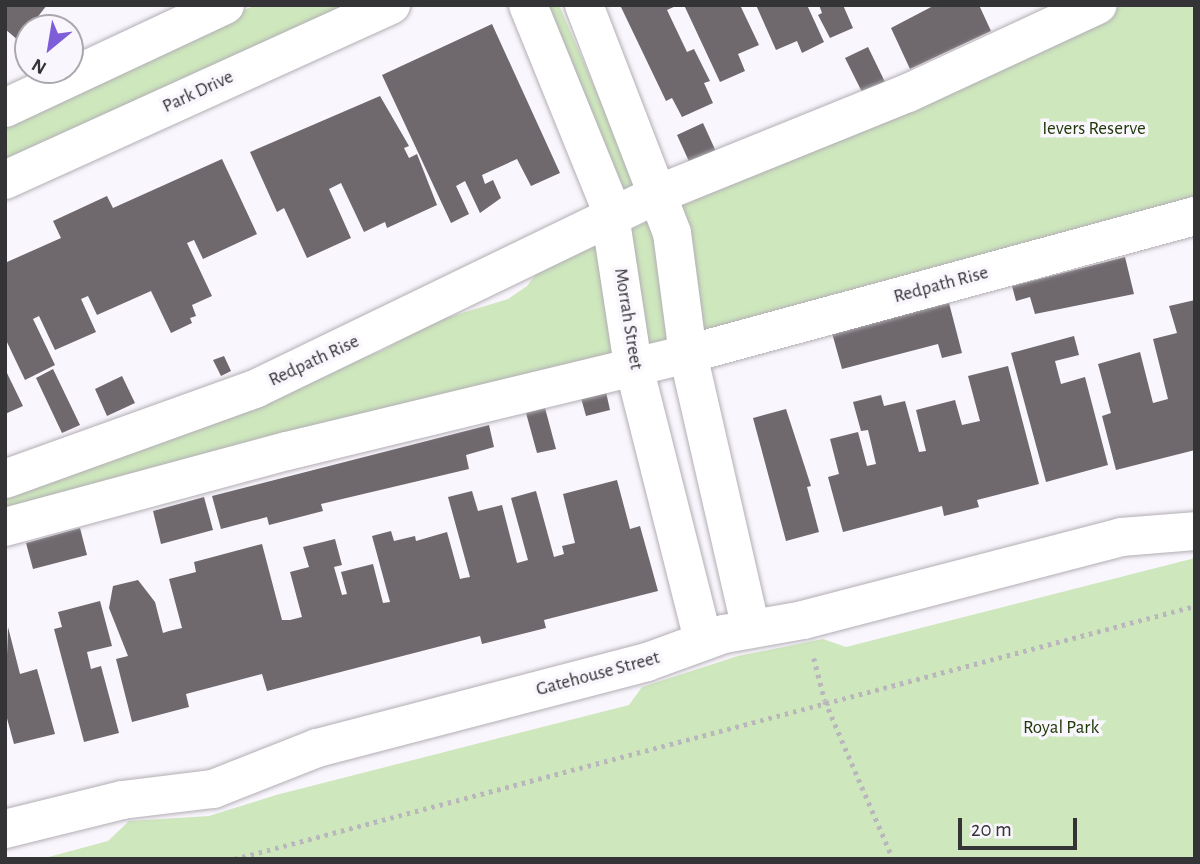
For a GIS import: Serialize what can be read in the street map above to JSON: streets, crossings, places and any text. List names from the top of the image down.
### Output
{
  "streets": {
    "street": [
      "Park Drive",
      "Redpath Rise",
      "Morrah Street",
      "Gatehouse Street"
    ]
  },
  "crossings": [
    ["Redpath Rise", "Morrah Street"],
    ["Morrah Street", "Gatehouse Street"]
  ],
  "parks": ["Ievers Reserve", "Royal Park"],
  "scale_bar": "20 m",
  "north": "bottom left"
}
